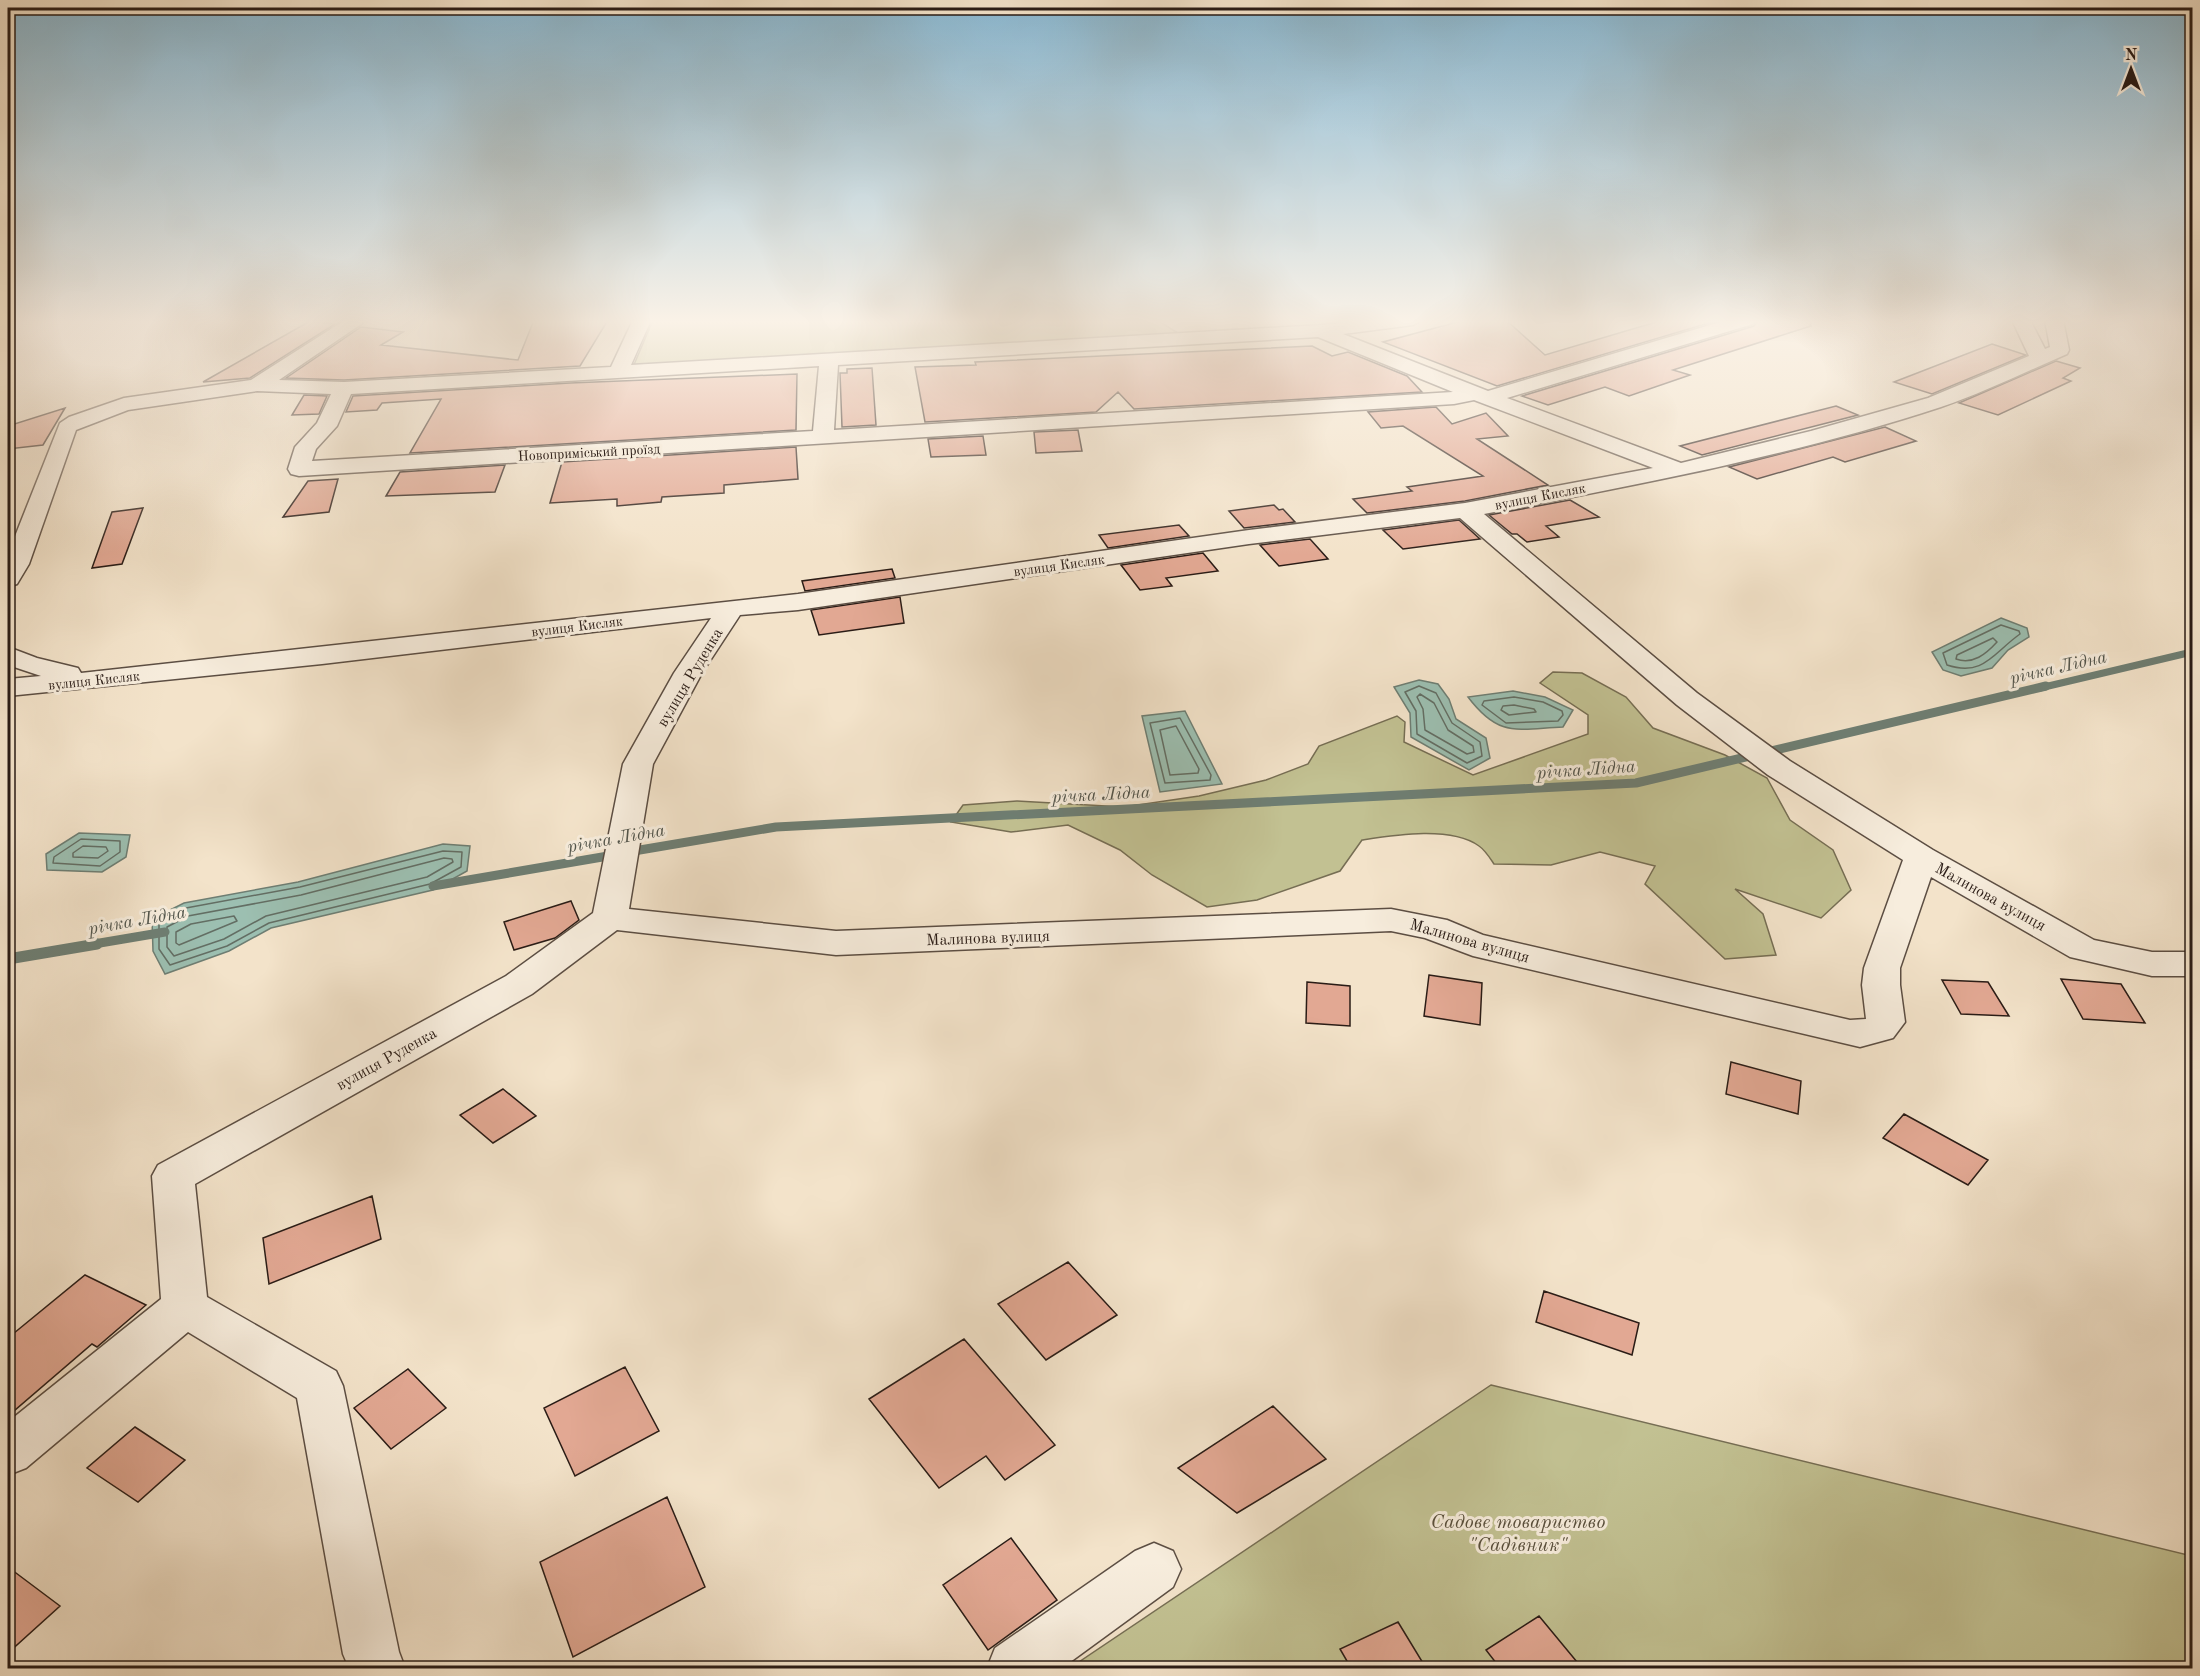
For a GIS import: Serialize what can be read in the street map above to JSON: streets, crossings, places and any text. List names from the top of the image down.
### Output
{
  "streets": {
    "street": [
      "Новоприміський проїзд",
      "вулиця Кисляк",
      "вулиця Руденка",
      "Малинова вулиця"
    ]
  },
  "crossings": [
    ["вулиця Кисляк", "вулиця Руденка"],
    ["вулиця Руденка", "Малинова вулиця"]
  ],
  "water": ["річка Лідна"],
  "parks": ["Садове товариство \"Садівник\""],
  "north": "top"
}
